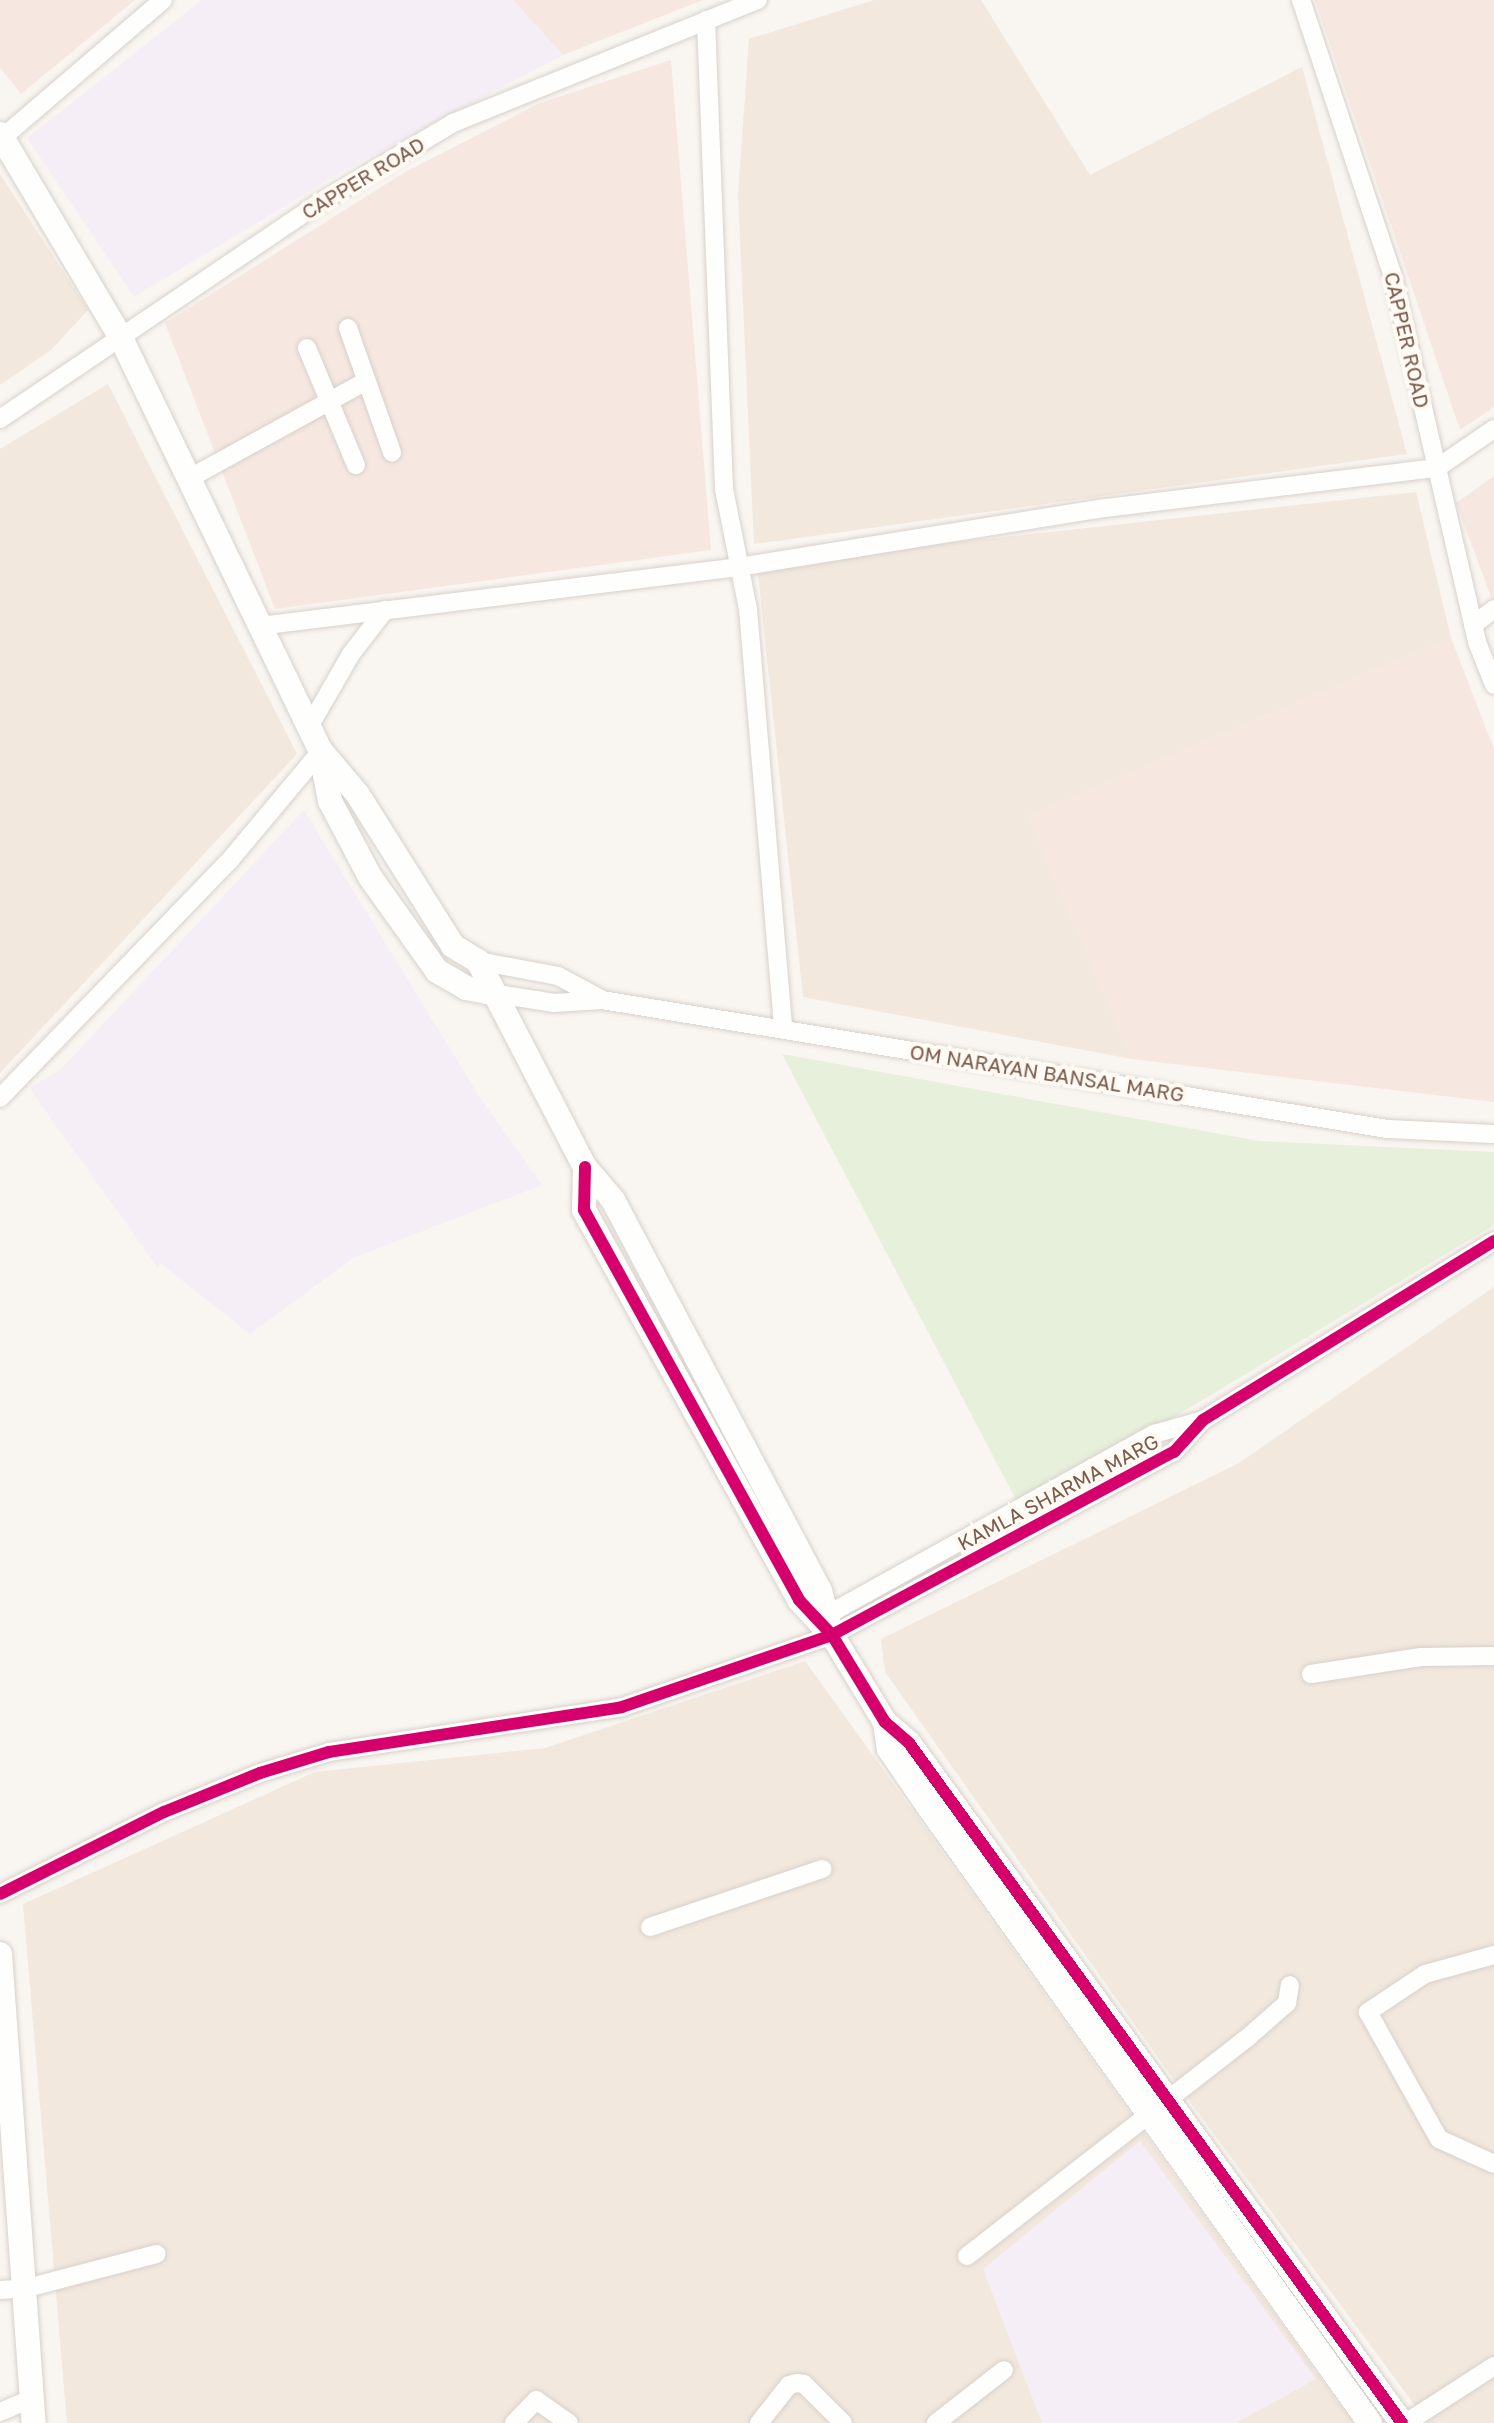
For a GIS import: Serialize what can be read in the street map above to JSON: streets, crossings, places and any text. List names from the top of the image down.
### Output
{
  "streets": {
    "street": ["CAPPER ROAD", "OM NARAYAN BANSAL MARG", "KAMLA SHARMA MARG"]
  }
}
